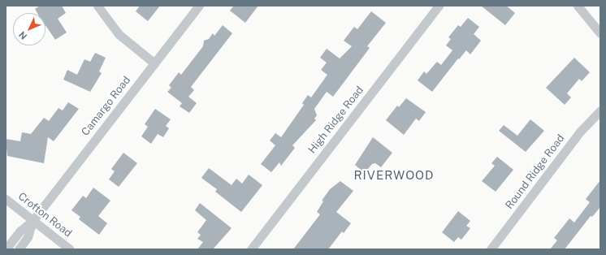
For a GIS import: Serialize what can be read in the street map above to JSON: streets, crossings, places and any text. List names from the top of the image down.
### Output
{
  "streets": {
    "street": [
      "Camargo Road",
      "High Ridge Road",
      "Round Ridge Road",
      "Crofton Road"
    ]
  },
  "crossings": [
    ["Camargo Road", "Crofton Road"]
  ],
  "districts": ["RIVERWOOD"],
  "north": "bottom left"
}
